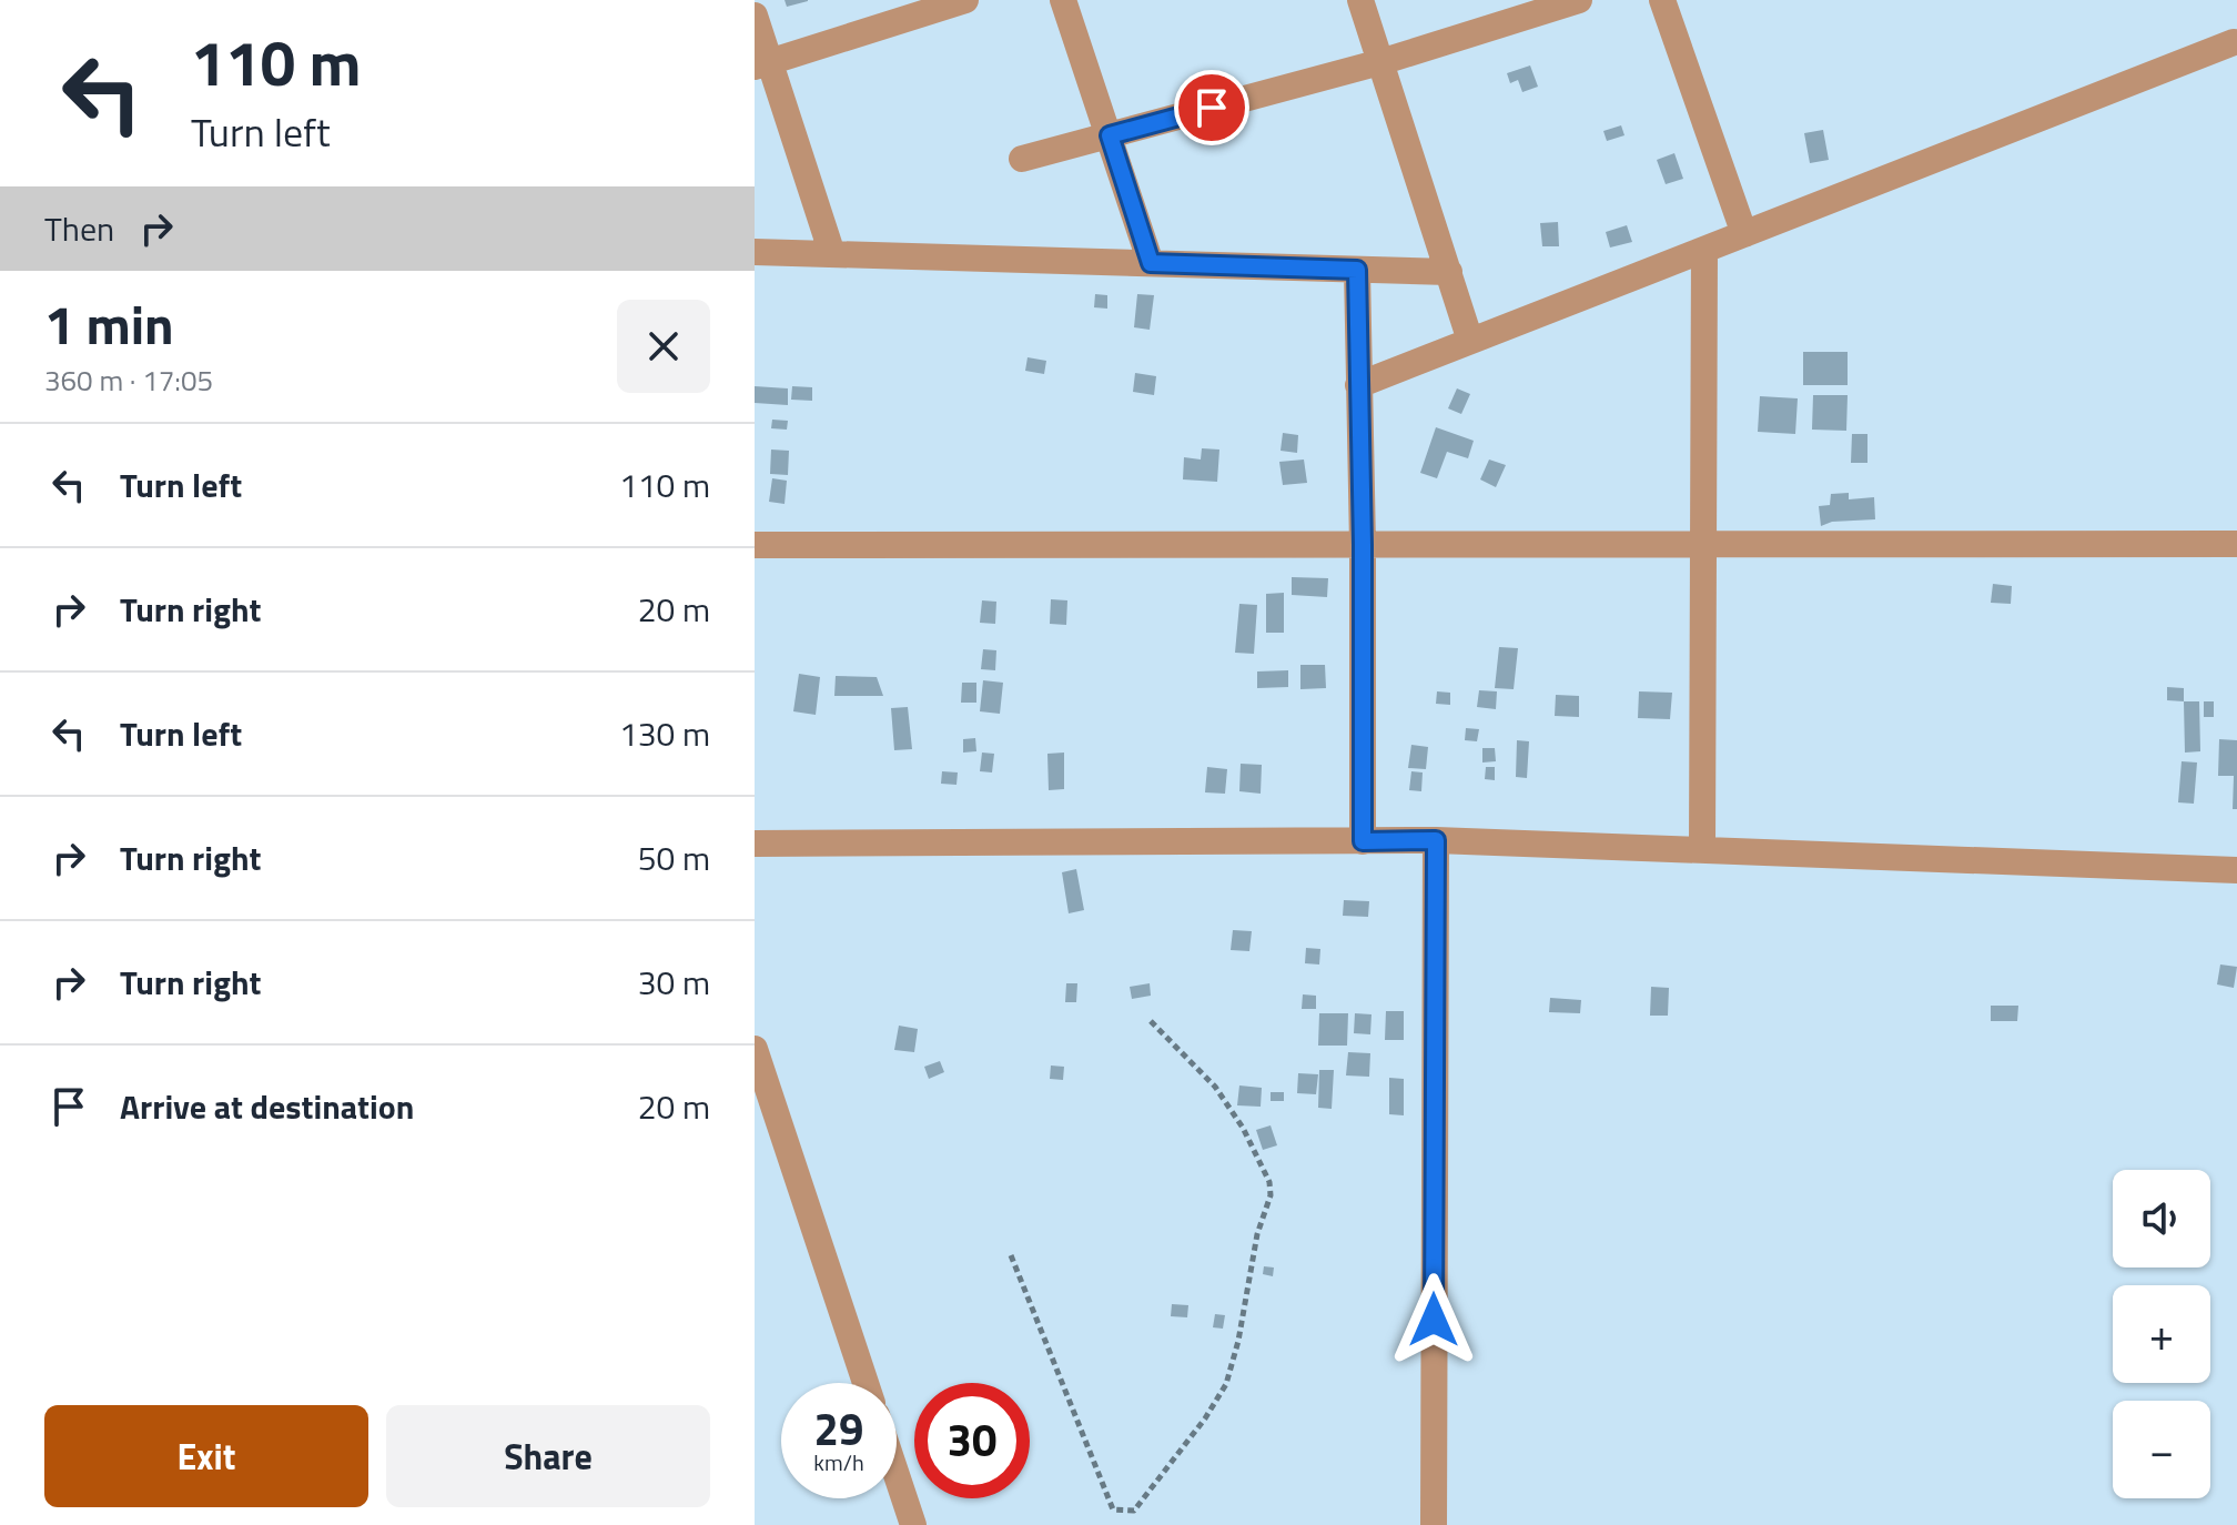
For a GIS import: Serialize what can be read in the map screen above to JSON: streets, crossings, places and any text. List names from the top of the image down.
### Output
{
  "page": {
    "turn": ["110 m", "Turn left"],
    "then": "Then",
    "heading": ["1 min", "360 m · 17:05"],
    "list": [
      {
        "name": "Turn left",
        "value": "110 m"
      },
      {
        "name": "Turn right",
        "value": "20 m"
      },
      {
        "name": "Turn left",
        "value": "130 m"
      },
      {
        "name": "Turn right",
        "value": "50 m"
      },
      {
        "name": "Turn right",
        "value": "30 m"
      },
      {
        "name": "Arrive at destination",
        "value": "20 m"
      }
    ],
    "map_buttons": ["+", "−"],
    "speed": "29 km/h",
    "limit": "30",
    "buttons": ["Exit", "Share"]
  }
}
